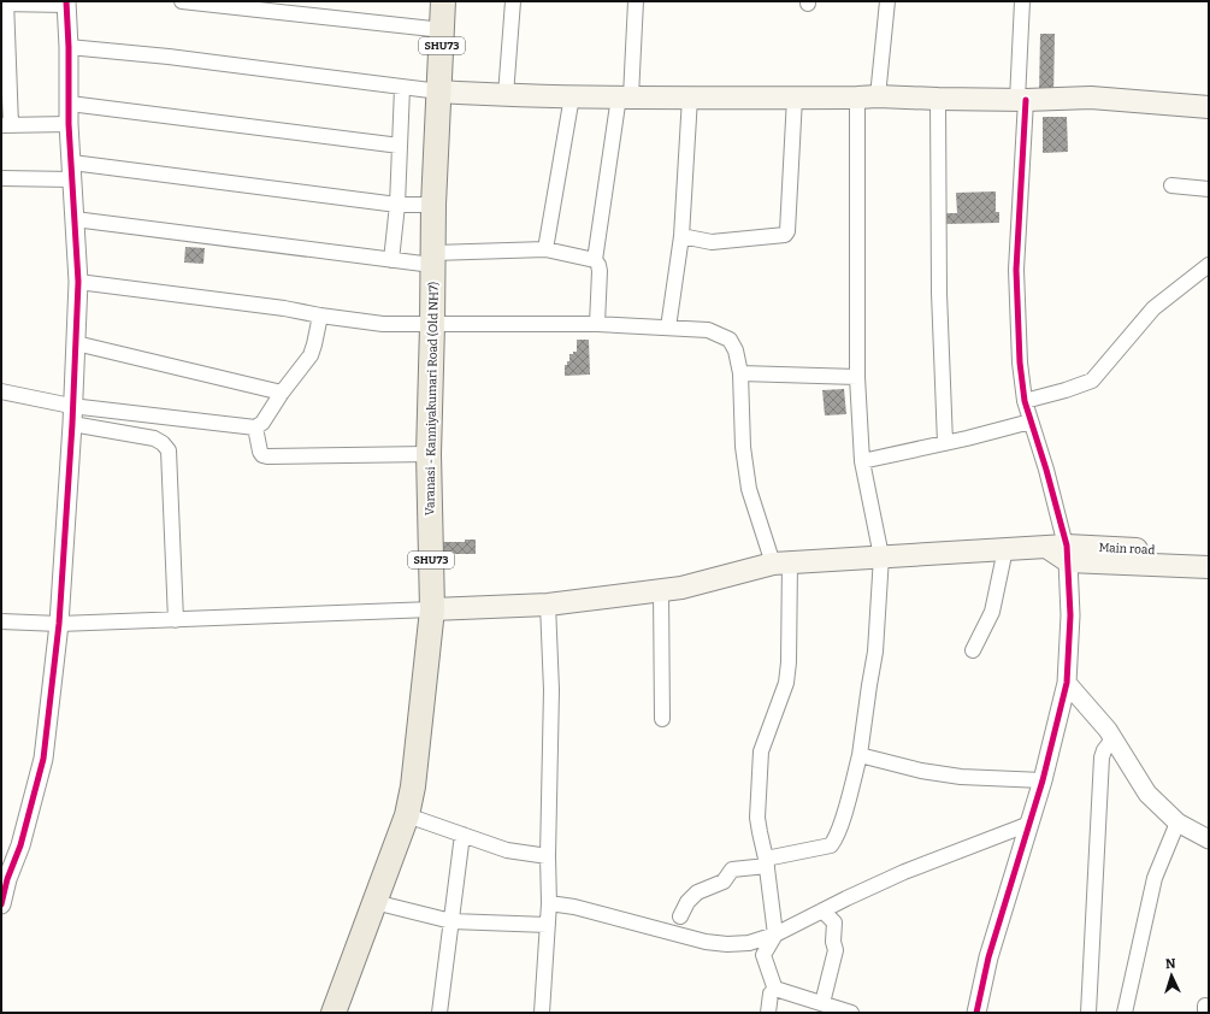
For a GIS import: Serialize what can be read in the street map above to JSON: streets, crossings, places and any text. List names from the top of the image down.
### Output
{
  "streets": {
    "main road": ["SHU73", "Varanasi - Kanniyakumari Road (Old NH7)", "Main road"]
  },
  "north": "top"
}
